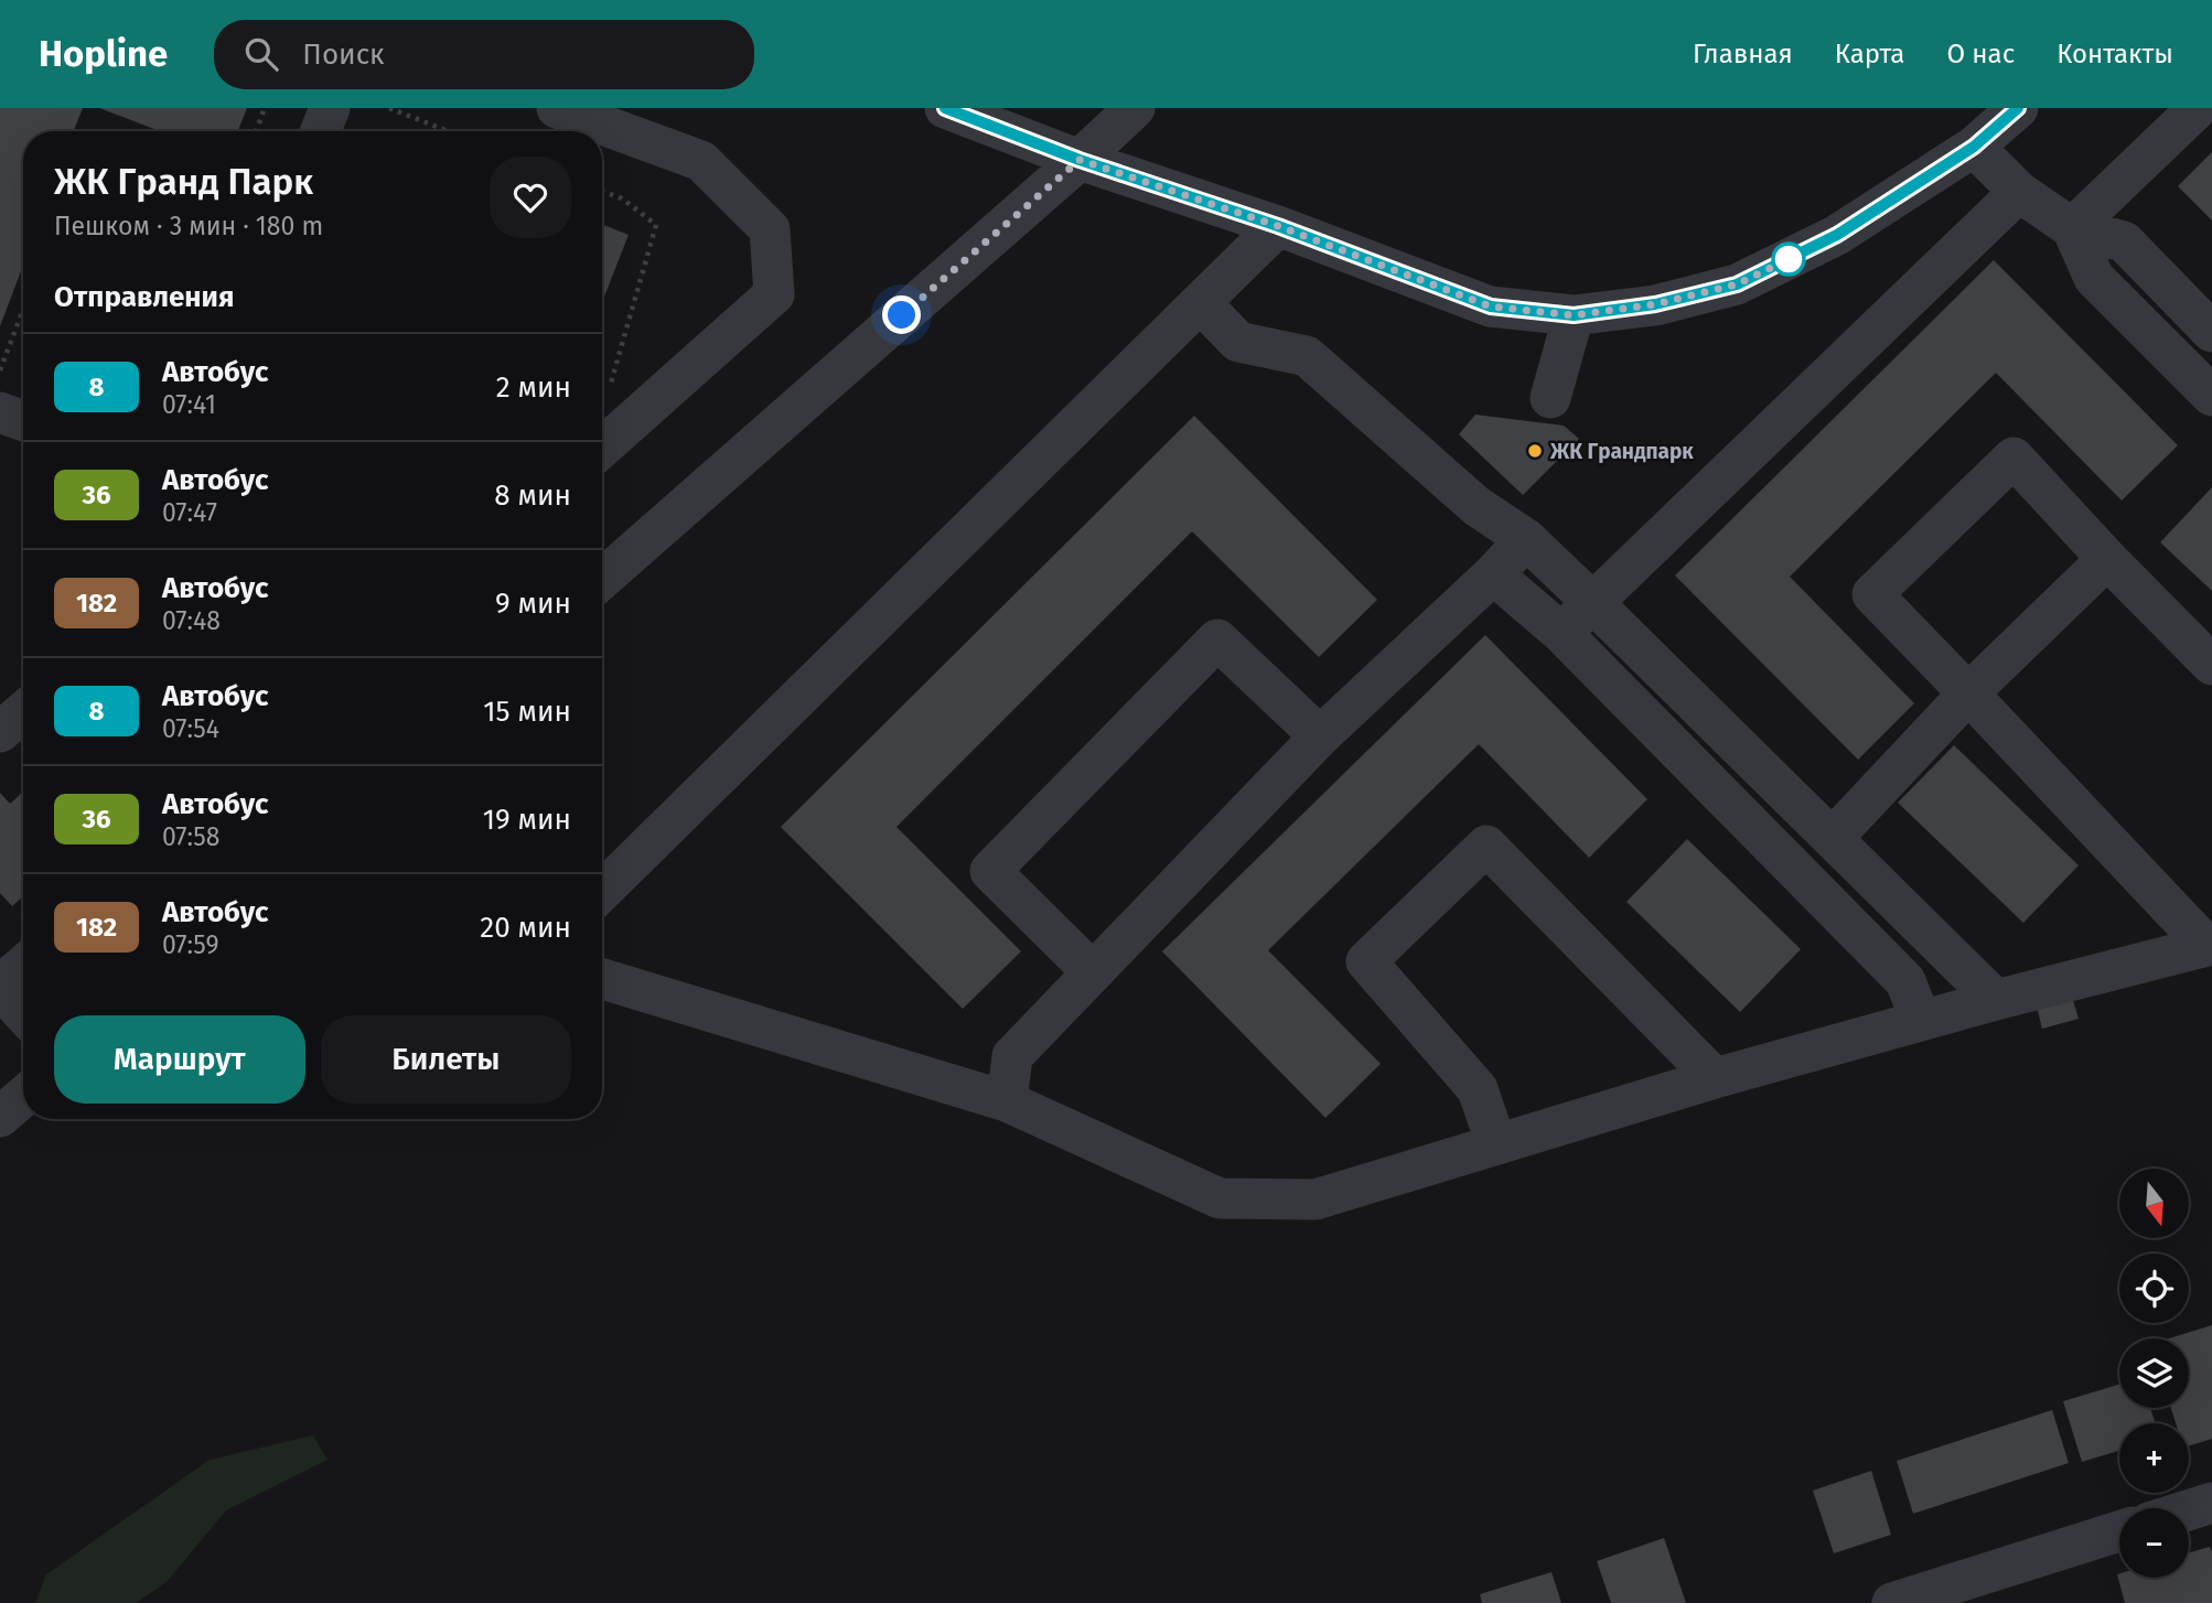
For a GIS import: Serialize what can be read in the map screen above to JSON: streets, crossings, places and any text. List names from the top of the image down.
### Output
{
  "places": ["ЖК Грандпарк"],
  "lines": ["bus line 8"],
  "north": "bottom",
  "page": {
    "header": "Hopline",
    "search": "Поиск",
    "nav": [
      "Главная",
      "Карта",
      "О нас",
      "Контакты"
    ],
    "heading": [
      ["ЖК Гранд Парк", "Пешком · 3 мин · 180 m"],
      "Отправления"
    ],
    "list": [
      {
        "mark": "8",
        "name": "Автобус",
        "note": "07:41",
        "value": "2 мин"
      },
      {
        "mark": "36",
        "name": "Автобус",
        "note": "07:47",
        "value": "8 мин"
      },
      {
        "mark": "182",
        "name": "Автобус",
        "note": "07:48",
        "value": "9 мин"
      },
      {
        "mark": "8",
        "name": "Автобус",
        "note": "07:54",
        "value": "15 мин"
      },
      {
        "mark": "36",
        "name": "Автобус",
        "note": "07:58",
        "value": "19 мин"
      },
      {
        "mark": "182",
        "name": "Автобус",
        "note": "07:59",
        "value": "20 мин"
      }
    ],
    "buttons": ["Маршрут", "Билеты"],
    "map_buttons": ["+", "−"]
  }
}
